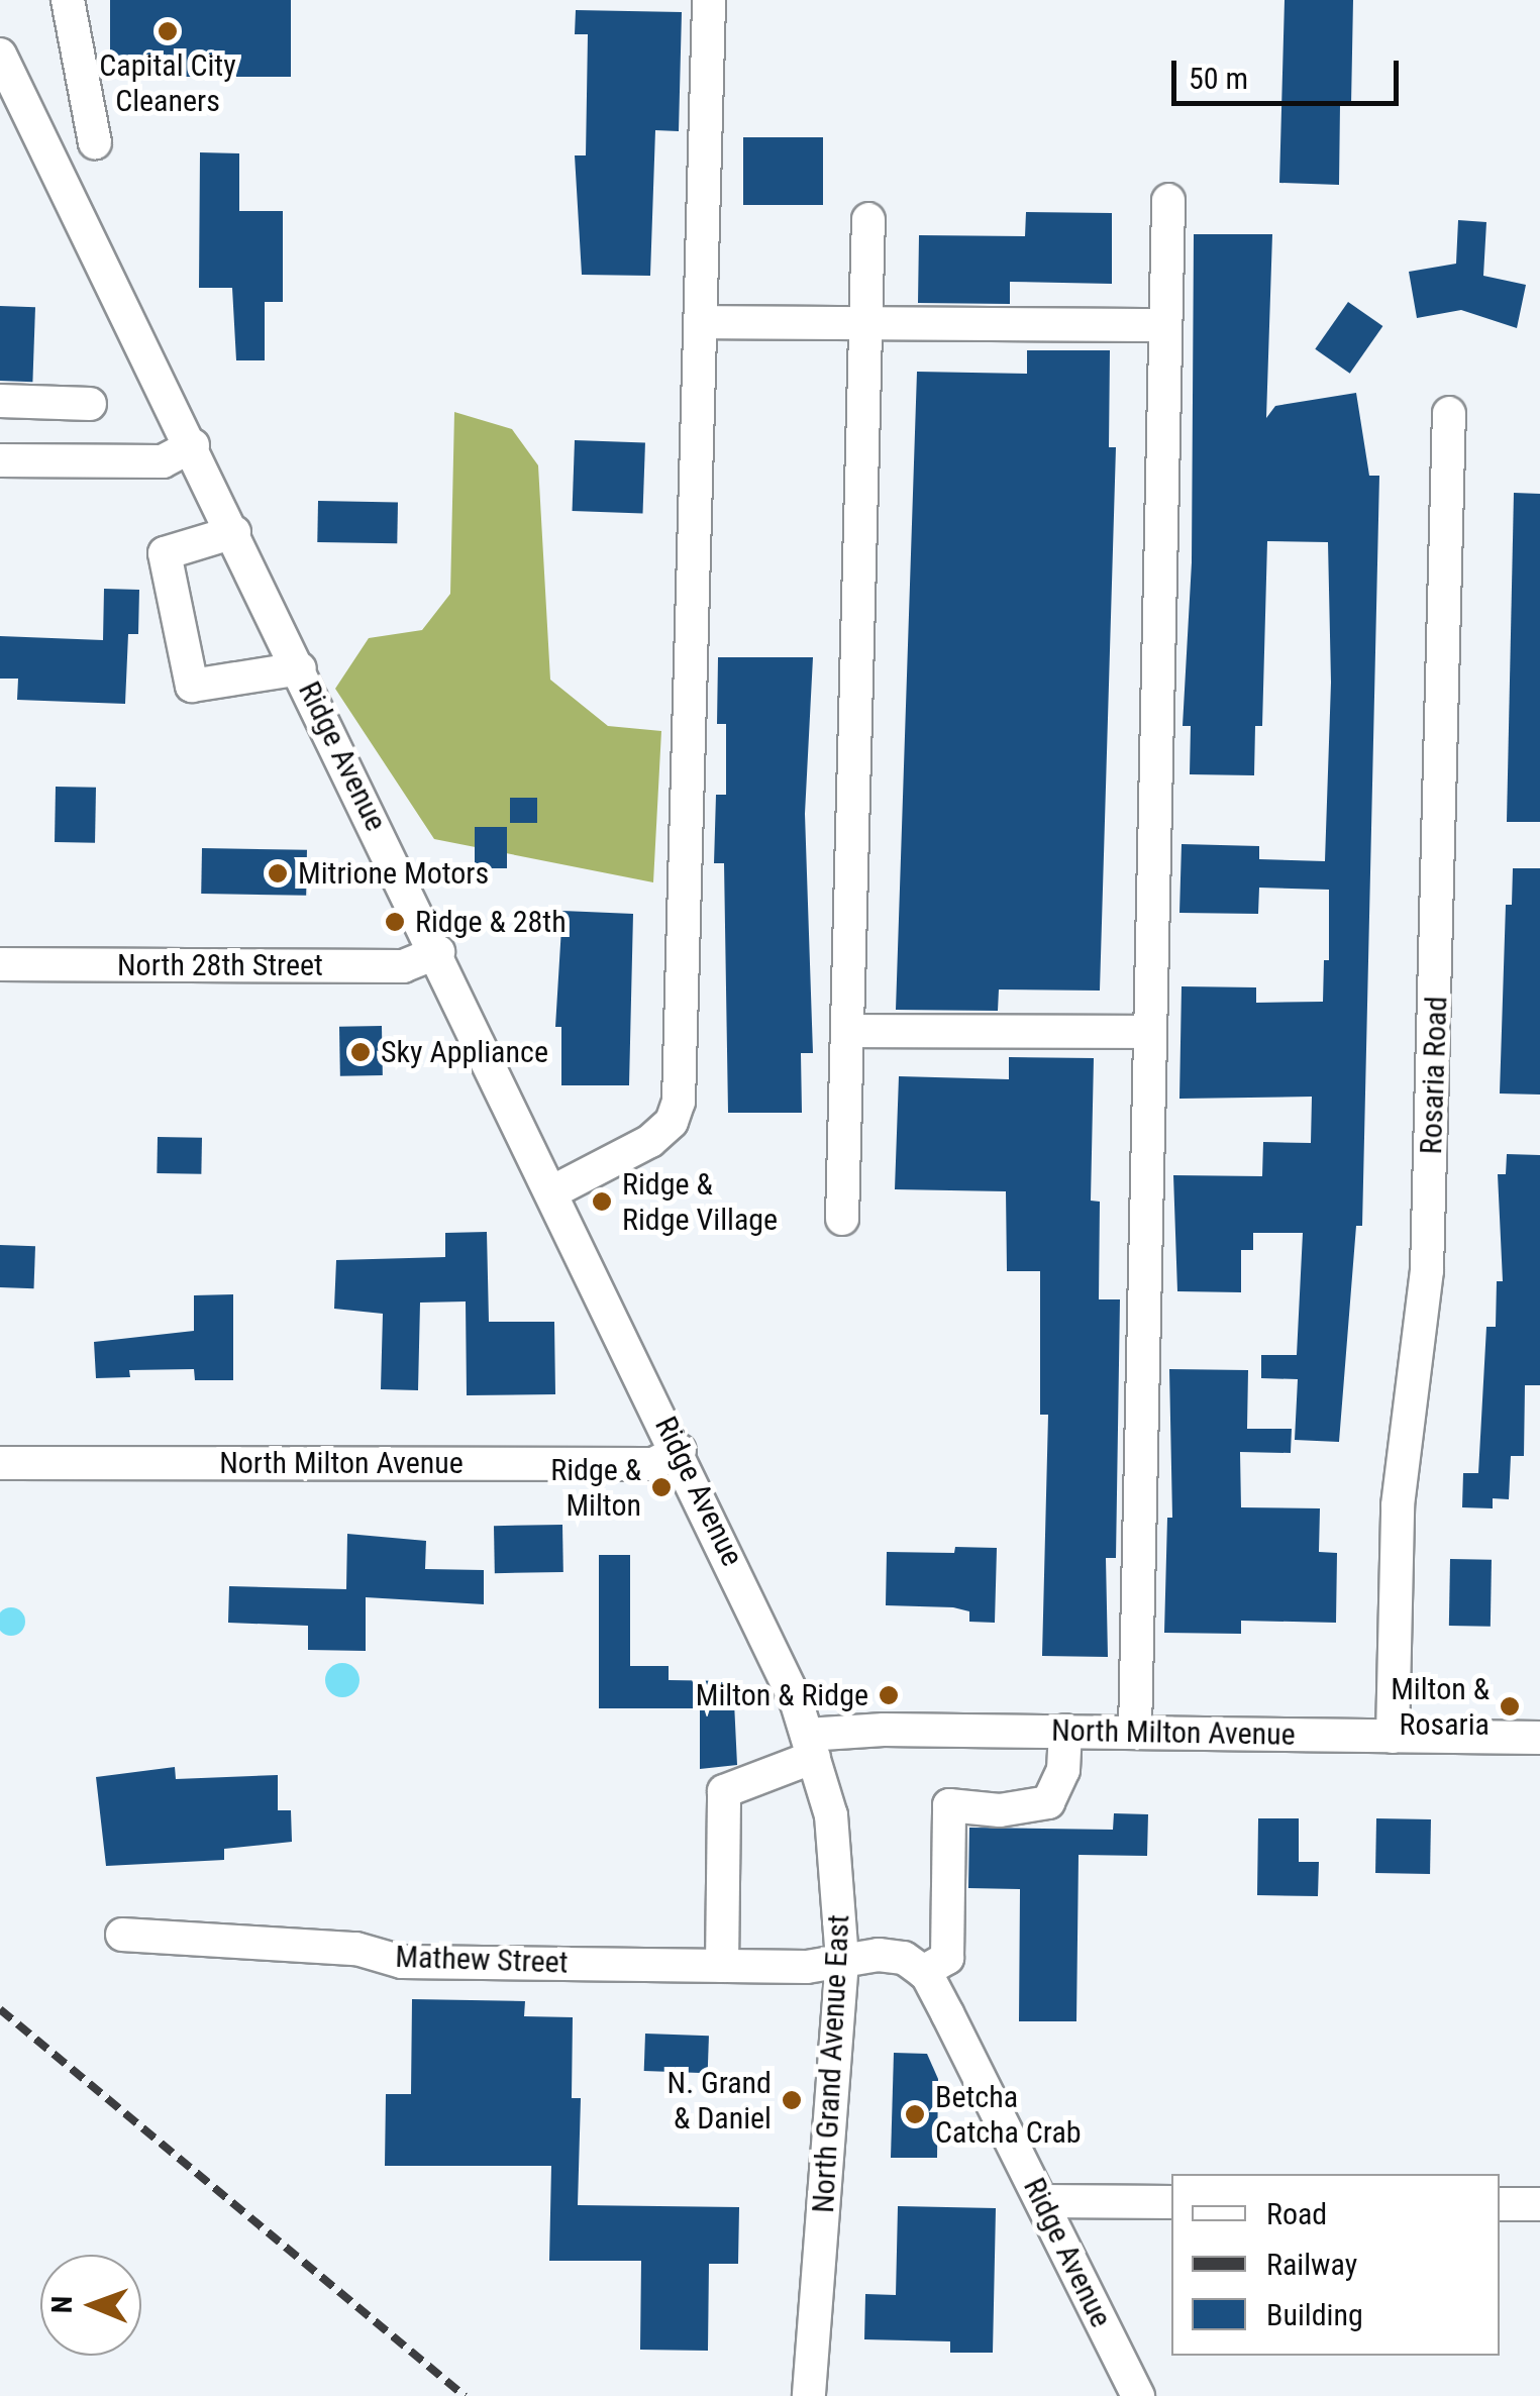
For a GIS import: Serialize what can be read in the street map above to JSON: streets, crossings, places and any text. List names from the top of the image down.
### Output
{
  "streets": {
    "street": [
      "Ridge Avenue",
      "North 28th Street",
      "Rosaria Road",
      "North Milton Avenue",
      "Mathew Street",
      "North Grand Avenue East"
    ]
  },
  "crossings": [
    ["Ridge Avenue", "North 28th Street"],
    ["Ridge Avenue", "North Milton Avenue"],
    ["Ridge Avenue", "North Grand Avenue East"],
    ["Rosaria Road", "North Milton Avenue"],
    ["North Milton Avenue", "North Grand Avenue East"],
    ["Mathew Street", "North Grand Avenue East"]
  ],
  "places": [
    "Capital City Cleaners",
    "Mitrione Motors",
    "Ridge & 28th",
    "Sky Appliance",
    "Ridge & Ridge Village",
    "Ridge & Milton",
    "Milton & Ridge",
    "Milton & Rosaria",
    "N. Grand & Daniel",
    "Betcha Catcha Crab"
  ],
  "legend": ["Road", "Railway", "Building"],
  "scale_bar": "50 m",
  "north": "left"
}
